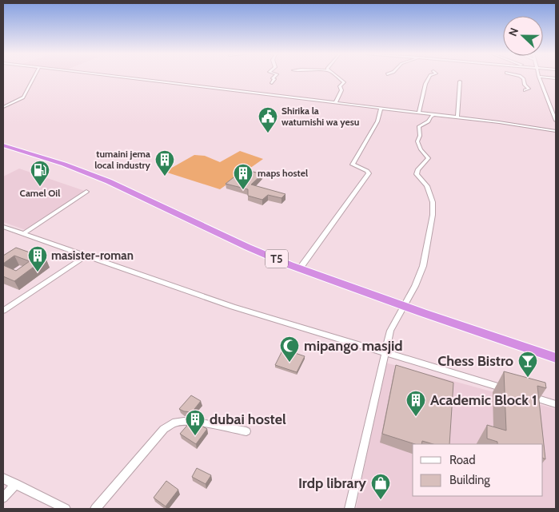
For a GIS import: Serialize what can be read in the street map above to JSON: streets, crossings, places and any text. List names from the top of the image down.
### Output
{
  "streets": {
    "highway": ["T5"]
  },
  "places": {
    "public building": ["Shirika la watumishi wa yesu"],
    "building": [
      "tumaini jema local industry",
      "maps hostel",
      "masister-roman",
      "Academic Block 1",
      "dubai hostel"
    ],
    "fuel station": ["Camel Oil"],
    "mosque": ["mipango masjid"],
    "bar": ["Chess Bistro"],
    "shop": ["Irdp library"]
  },
  "legend": ["Road", "Building"],
  "north": "left"
}
